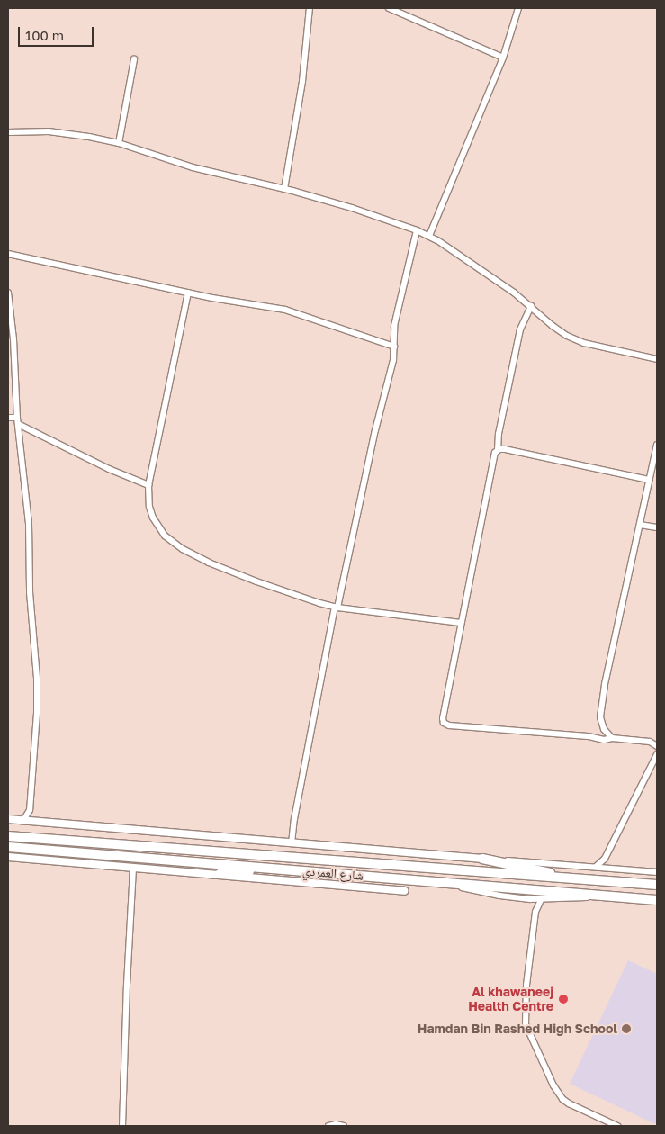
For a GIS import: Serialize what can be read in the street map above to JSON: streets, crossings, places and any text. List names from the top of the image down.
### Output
{
  "streets": {
    "main road": ["شارع العمردي"]
  },
  "places": ["Al khawaneej Health Centre", "Hamdan Bin Rashed High School"],
  "scale_bar": "100 m"
}
